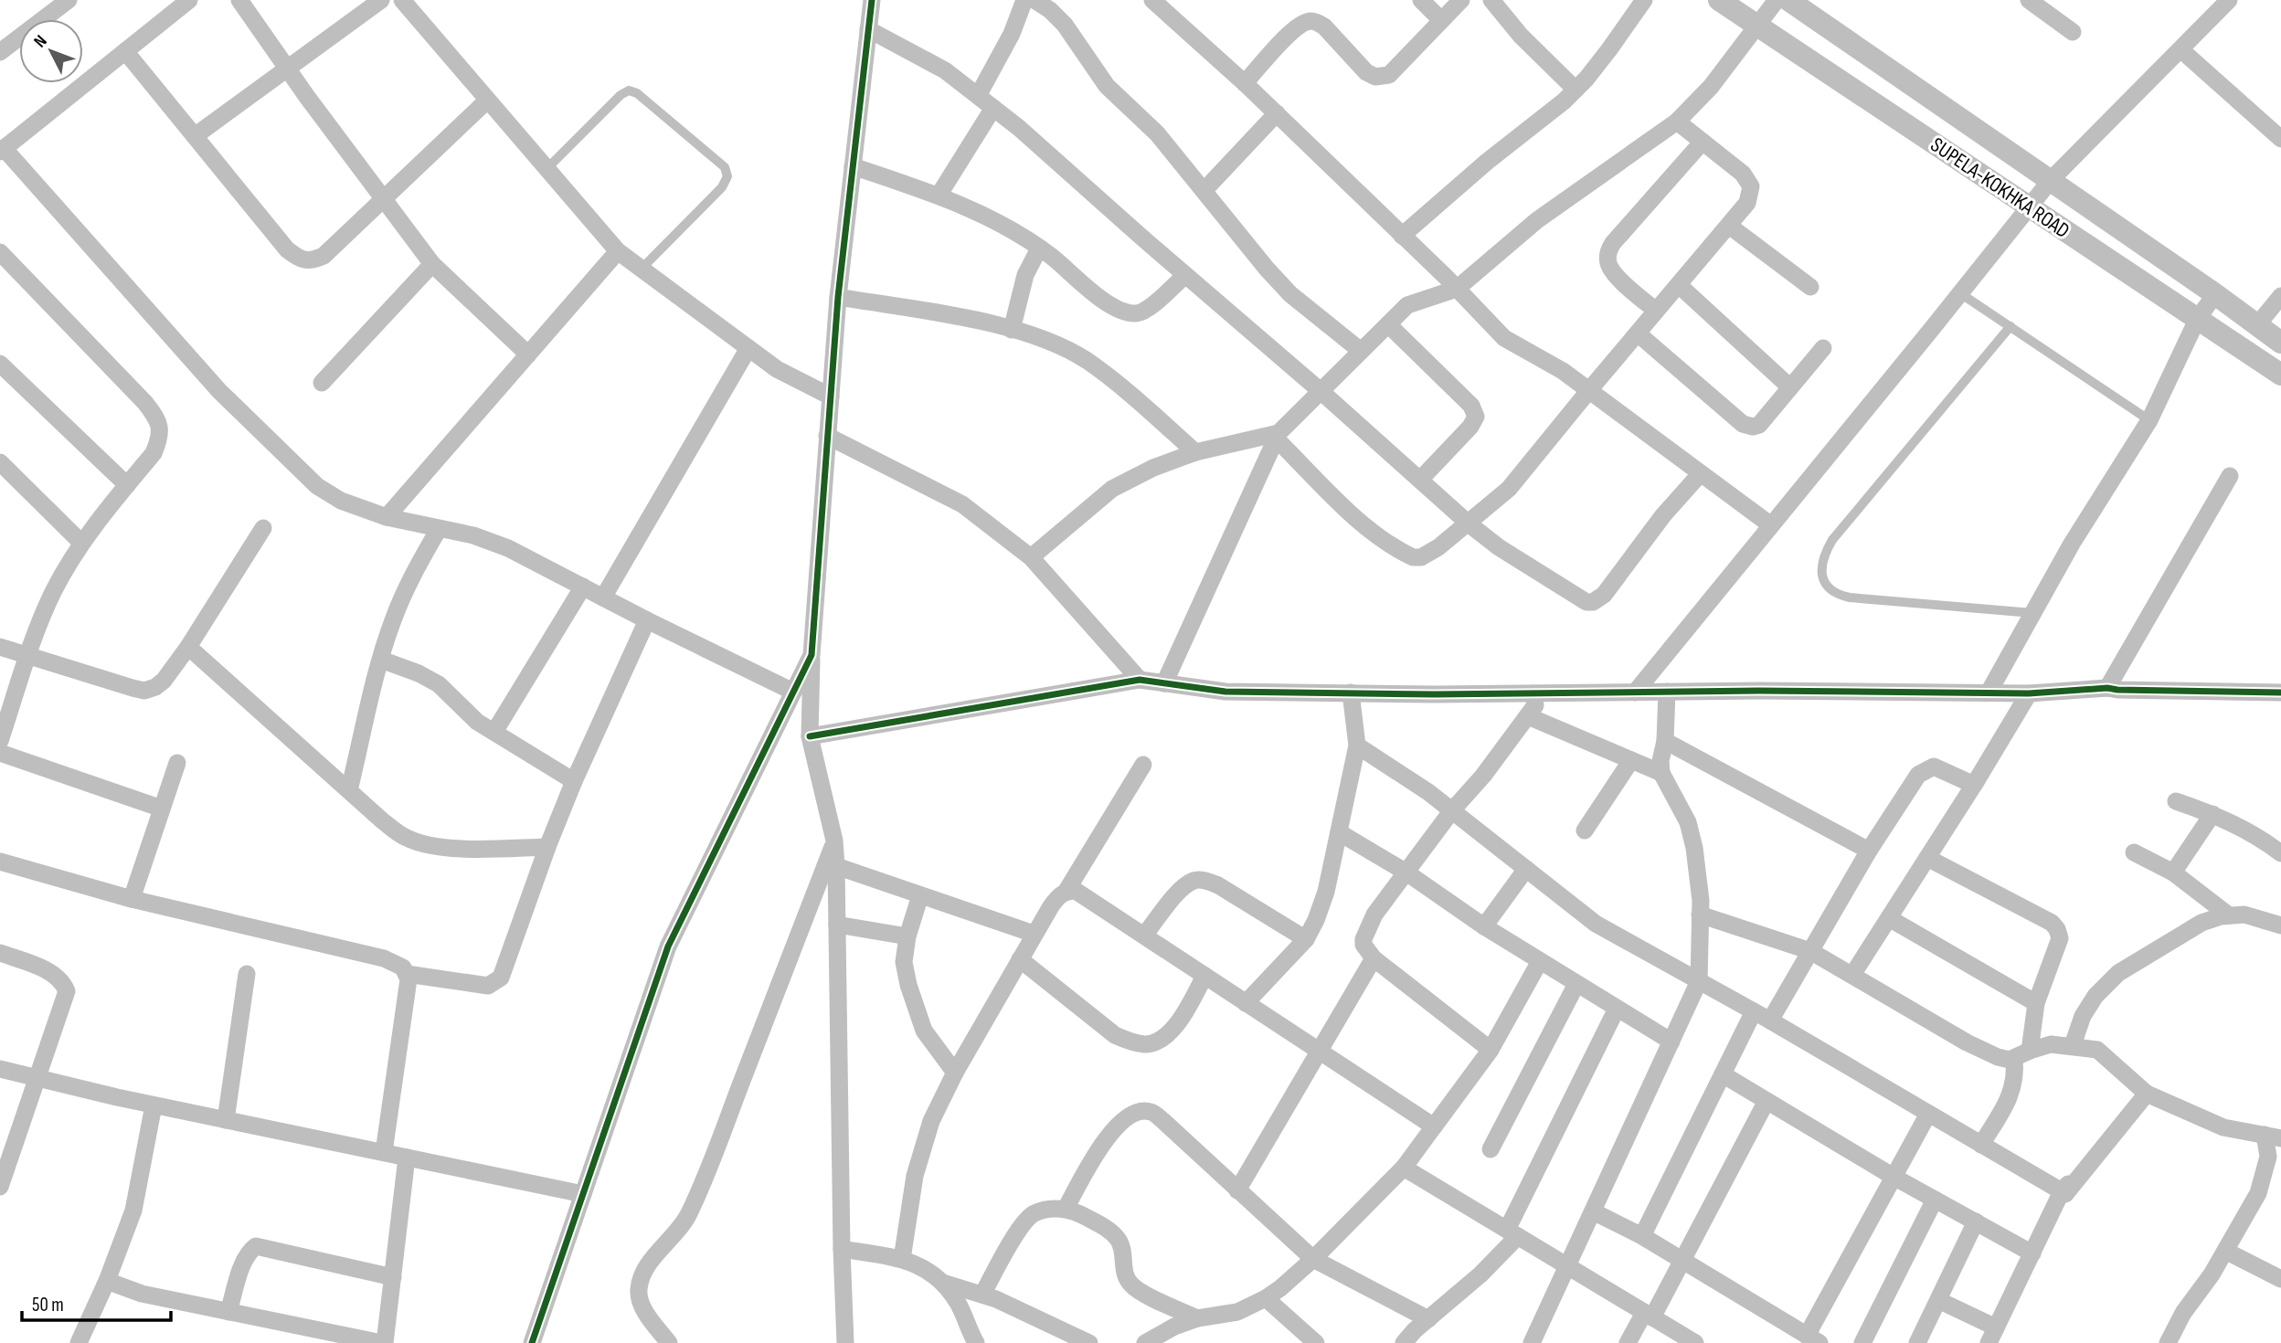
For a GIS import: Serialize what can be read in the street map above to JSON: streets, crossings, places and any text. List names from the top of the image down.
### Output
{
  "streets": {
    "street": ["SUPELA-KOKHKA ROAD"]
  },
  "scale_bar": "50 m",
  "north": "top left"
}
